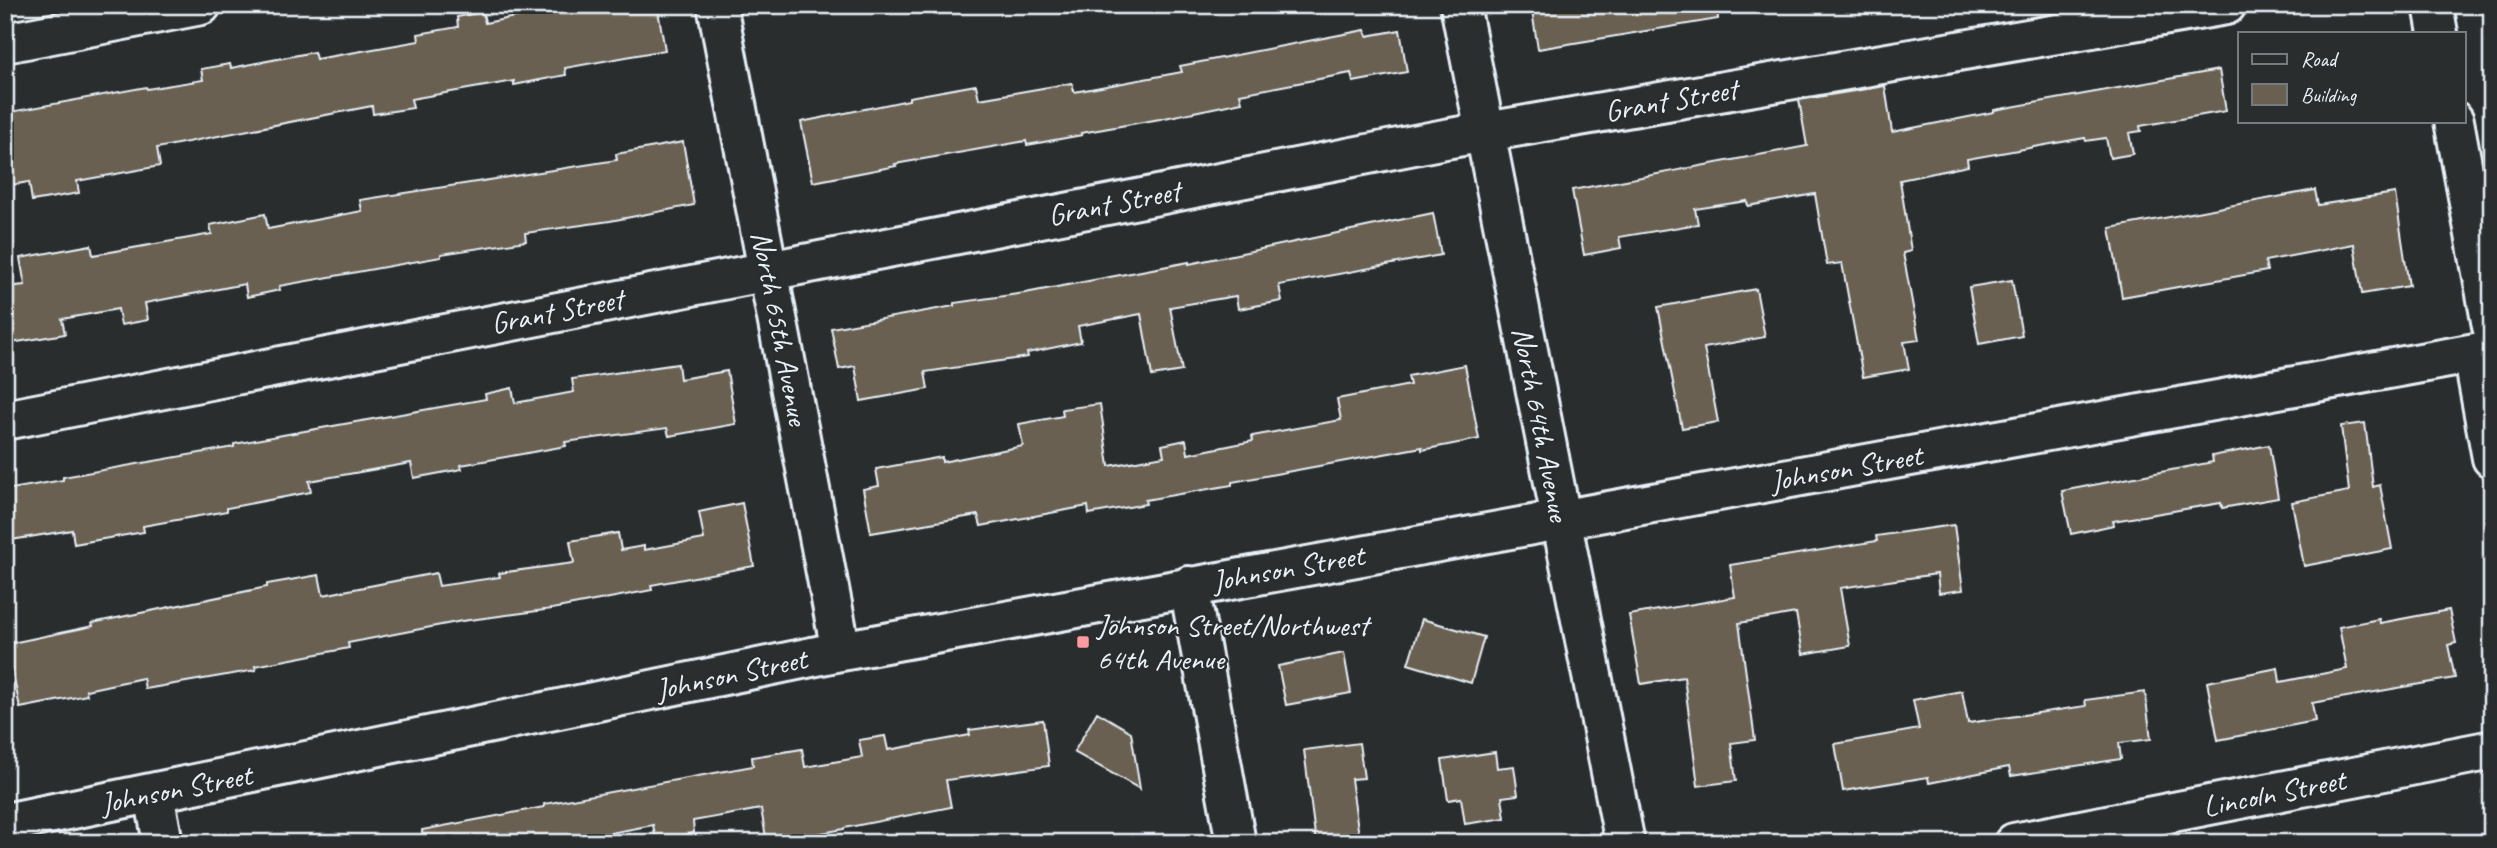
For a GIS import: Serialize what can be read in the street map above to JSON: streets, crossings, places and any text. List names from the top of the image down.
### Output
{
  "streets": {
    "street": [
      "Grant Street",
      "North 65th Avenue",
      "North 64th Avenue",
      "Johnson Street",
      "Lincoln Street"
    ]
  },
  "crossings": [
    ["Grant Street", "North 65th Avenue"],
    ["Grant Street", "North 64th Avenue"],
    ["North 65th Avenue", "Johnson Street"],
    ["North 64th Avenue", "Johnson Street"]
  ],
  "places": {
    "transit": ["Johnson Street/Northwest 64th Avenue"]
  },
  "legend": ["Road", "Building"]
}
